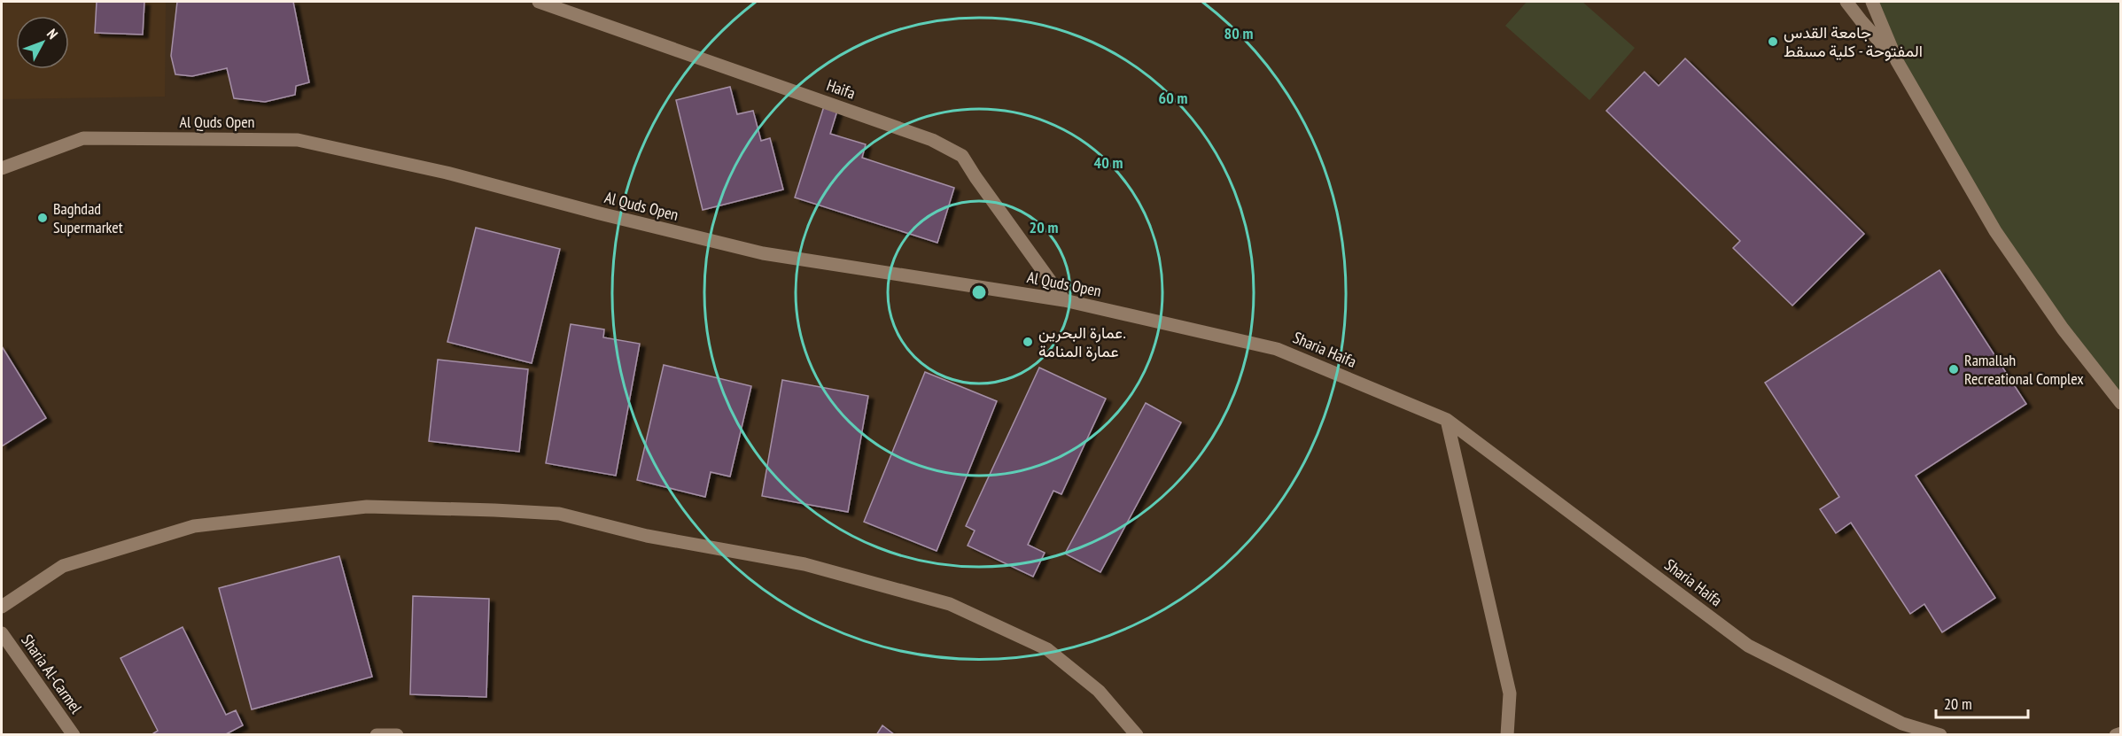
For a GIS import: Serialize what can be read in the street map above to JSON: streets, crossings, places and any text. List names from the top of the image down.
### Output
{
  "streets": {
    "street": [
      "Haifa",
      "Al Quds Open",
      "Sharia Haifa",
      "Sharia Al-Carmel"
    ]
  },
  "crossings": [
    ["Haifa", "Al Quds Open"],
    ["Al Quds Open", "Sharia Haifa"]
  ],
  "places": [
    "جامعة القدس المفتوحة - كلية مسقط",
    "Baghdad Supermarket",
    "عمارة البحرين. عمارة المنامة",
    "Ramallah Recreational Complex"
  ],
  "scale_bar": "20 m",
  "north": "top right",
  "rings": [
    "80 m",
    "60 m",
    "40 m",
    "20 m"
  ]
}
